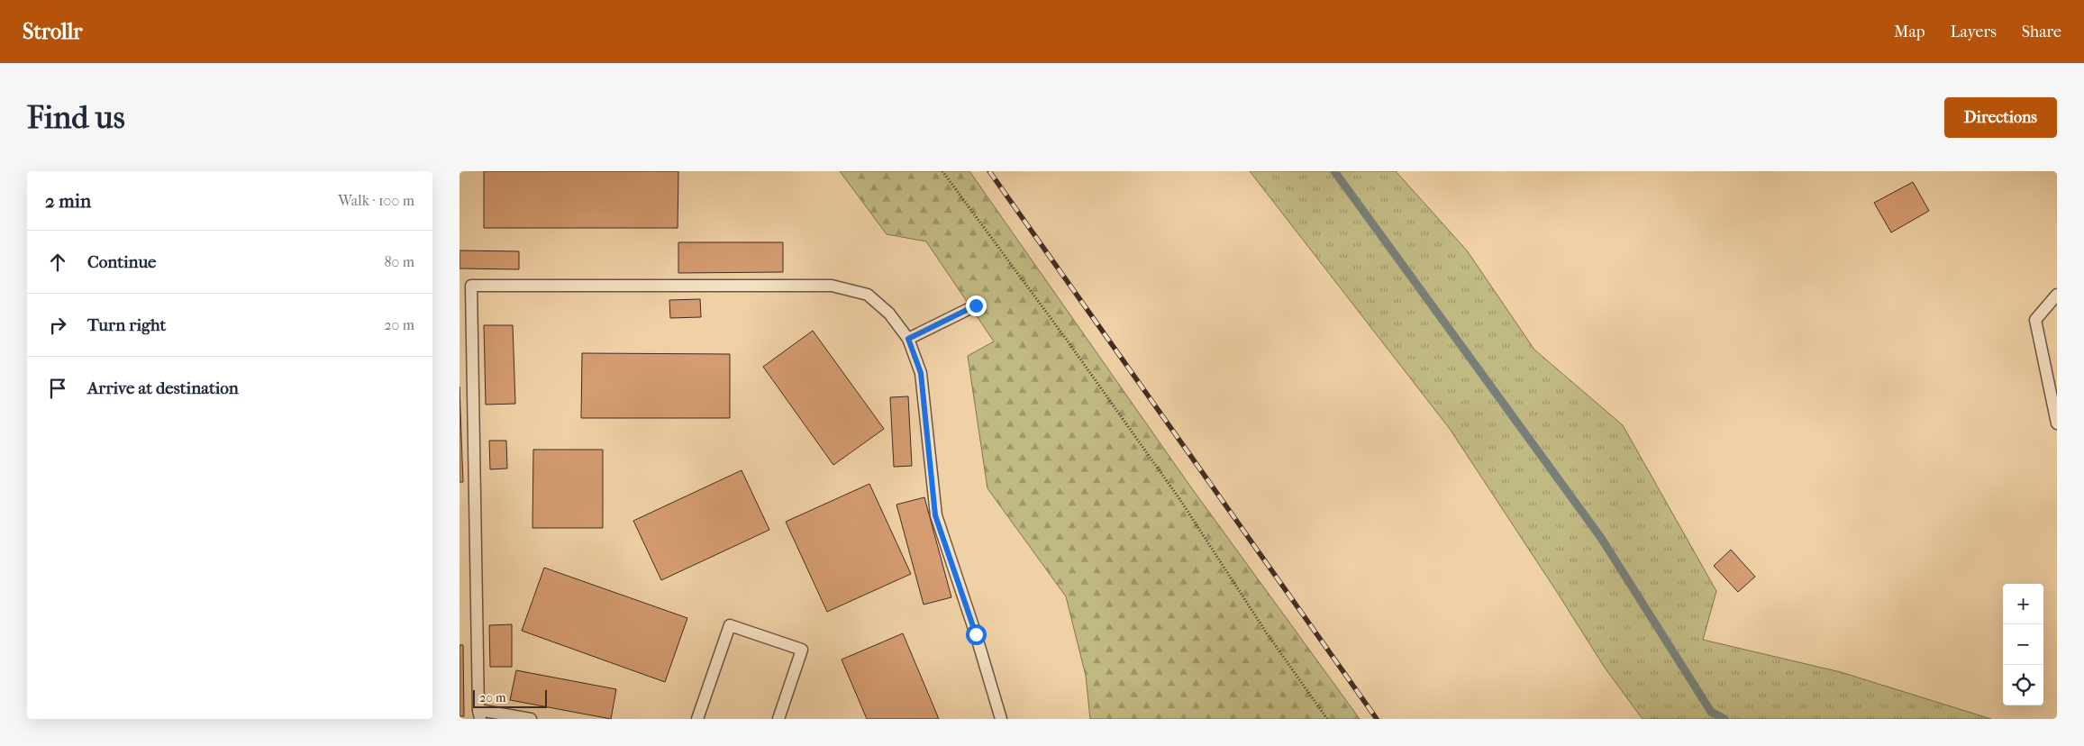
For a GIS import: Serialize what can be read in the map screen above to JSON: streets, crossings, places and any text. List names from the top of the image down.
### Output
{
  "scale_bar": "20 m",
  "page": {
    "header": "Strollr",
    "nav": ["Map", "Layers", "Share"],
    "buttons": "Directions",
    "title": "Find us",
    "heading": ["2 min", "Walk · 100 m"],
    "list": [
      ["Continue", "80 m"],
      ["Turn right", "20 m"],
      "Arrive at destination"
    ],
    "map_buttons": ["+", "−"],
    "scale": "20 m"
  }
}
